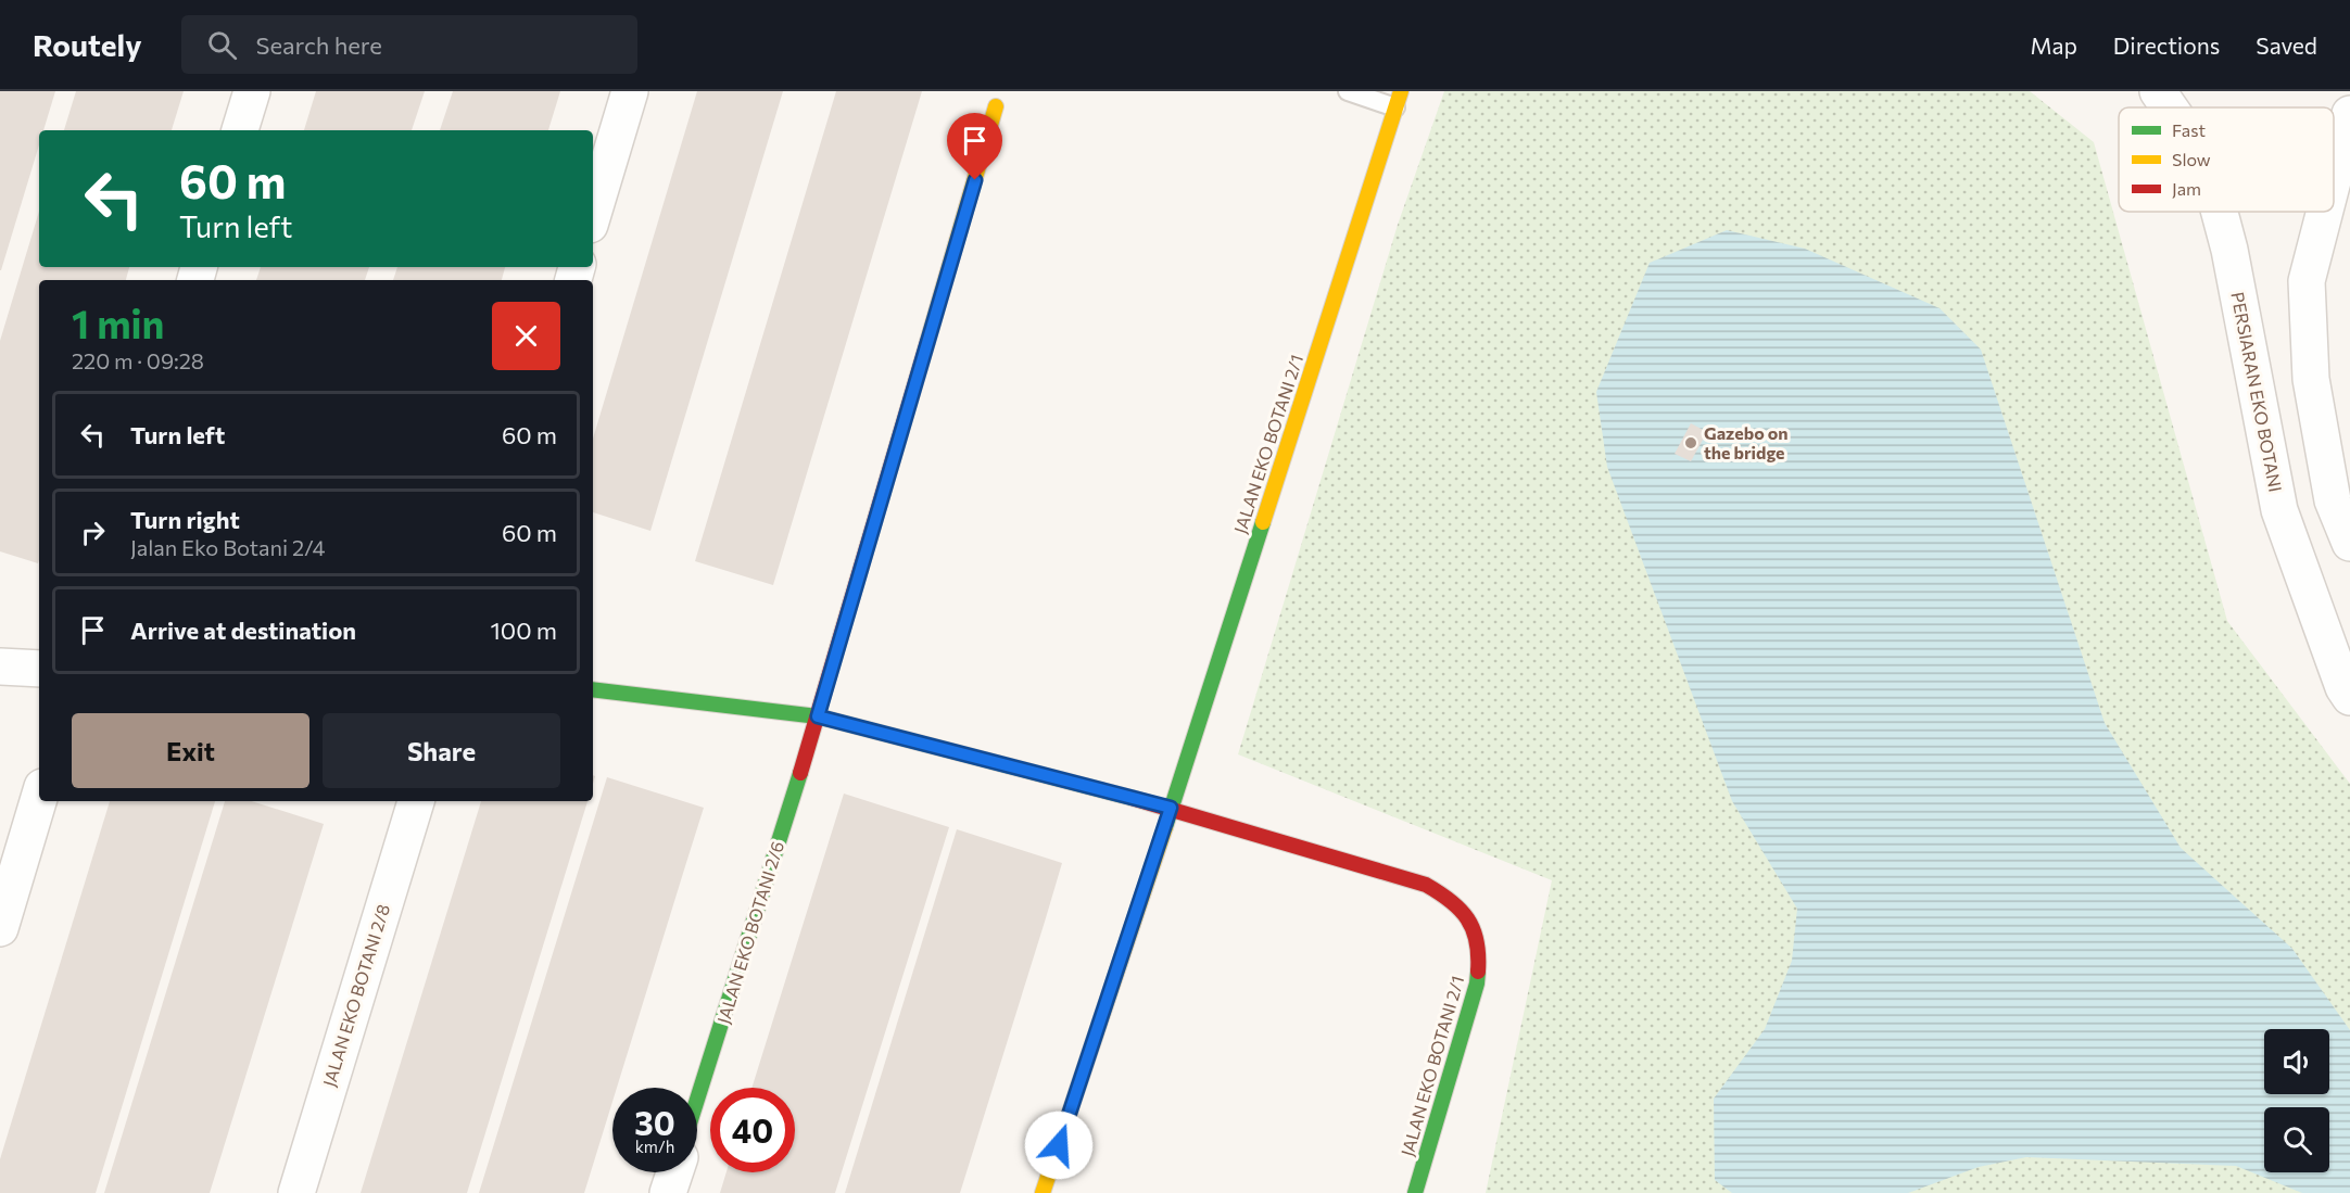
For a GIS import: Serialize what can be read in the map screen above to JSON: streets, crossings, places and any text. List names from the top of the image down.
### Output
{
  "streets": {
    "street": [
      "PERSIARAN EKO BOTANI",
      "JALAN EKO BOTANI 2/1",
      "JALAN EKO BOTANI 2/6",
      "JALAN EKO BOTANI 2/8"
    ]
  },
  "places": ["Gazebo on the bridge"],
  "legend": ["Fast", "Slow", "Jam"],
  "page": {
    "header": "Routely",
    "search": "Search here",
    "nav": ["Map", "Directions", "Saved"],
    "turn": ["60 m", "Turn left"],
    "heading": ["1 min", "220 m · 09:28"],
    "list": [
      {
        "name": "Turn left",
        "value": "60 m"
      },
      {
        "name": "Turn right",
        "note": "Jalan Eko Botani 2/4",
        "value": "60 m"
      },
      {
        "name": "Arrive at destination",
        "value": "100 m"
      }
    ],
    "buttons": ["Exit", "Share"],
    "speed": "30 km/h",
    "limit": "40"
  }
}
